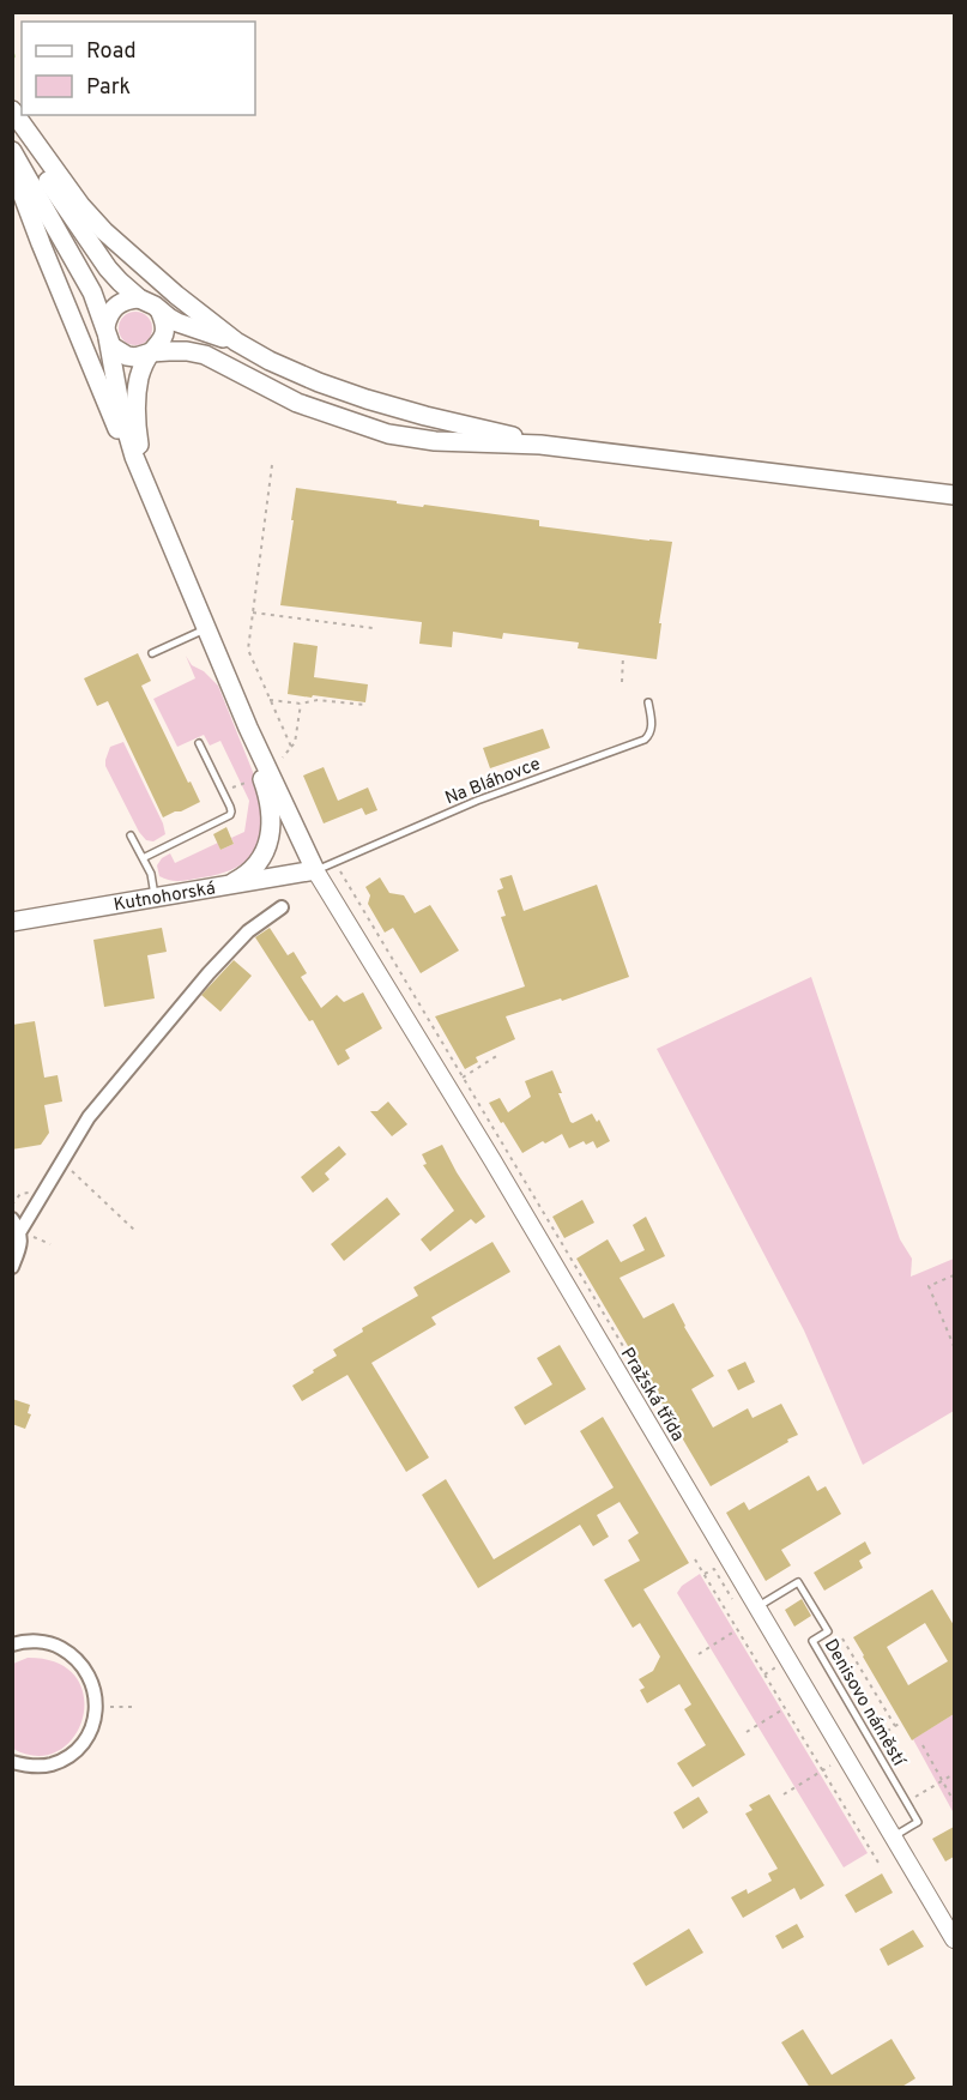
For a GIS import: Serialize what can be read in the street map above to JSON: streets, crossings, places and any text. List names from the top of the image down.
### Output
{
  "streets": {
    "main road": ["Kutnohorská"],
    "street": ["Pražská třída"],
    "lane": ["Na Bláhovce", "Denisovo náměstí"]
  },
  "crossings": [
    ["Na Bláhovce", "Kutnohorská"],
    ["Na Bláhovce", "Pražská třída"],
    ["Kutnohorská", "Pražská třída"],
    ["Pražská třída", "Denisovo náměstí"]
  ],
  "legend": ["Road", "Park"]
}
